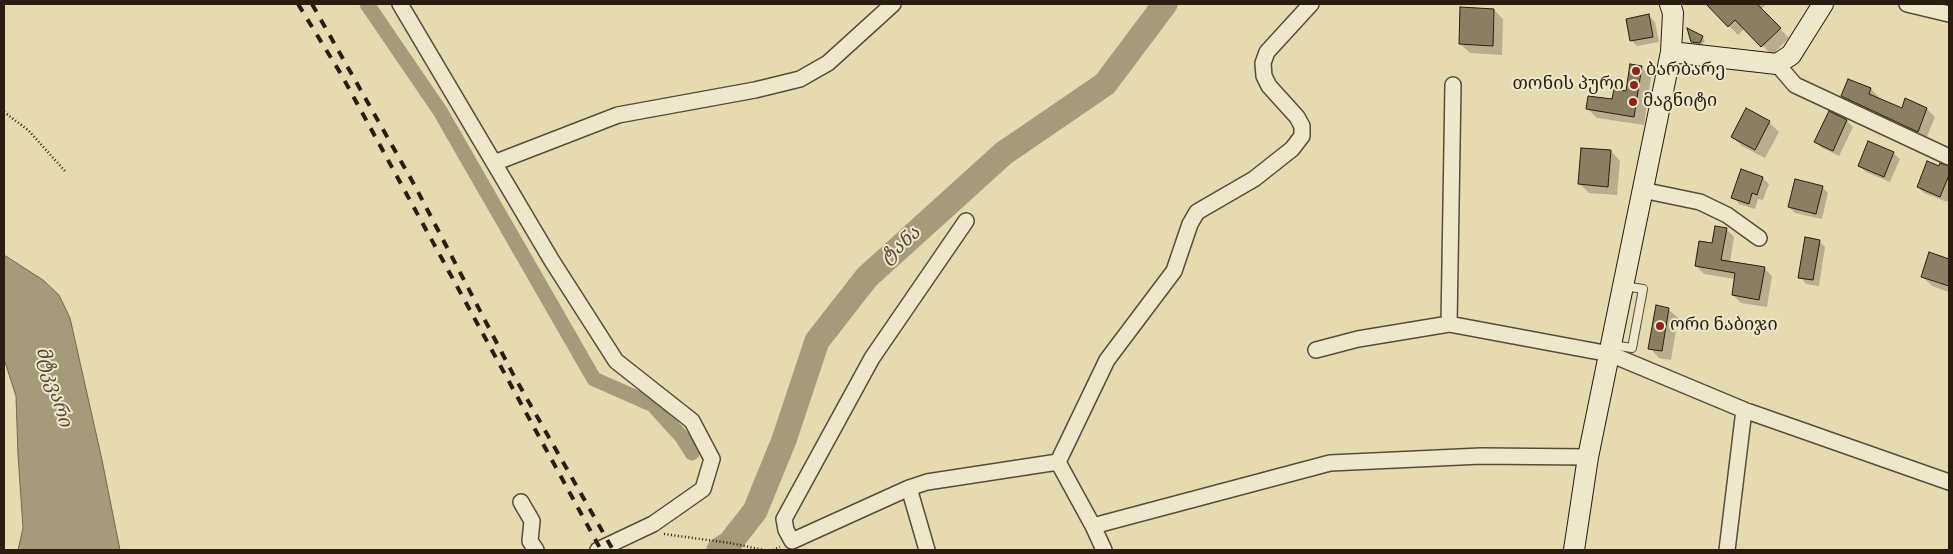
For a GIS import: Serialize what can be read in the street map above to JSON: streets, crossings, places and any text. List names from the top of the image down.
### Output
{
  "water": ["ტანა", "მტკვარი"],
  "places": [
    "ბარბარე",
    "თონის პური",
    "მაგნიტი",
    "ორი ნაბიჯი"
  ]
}
